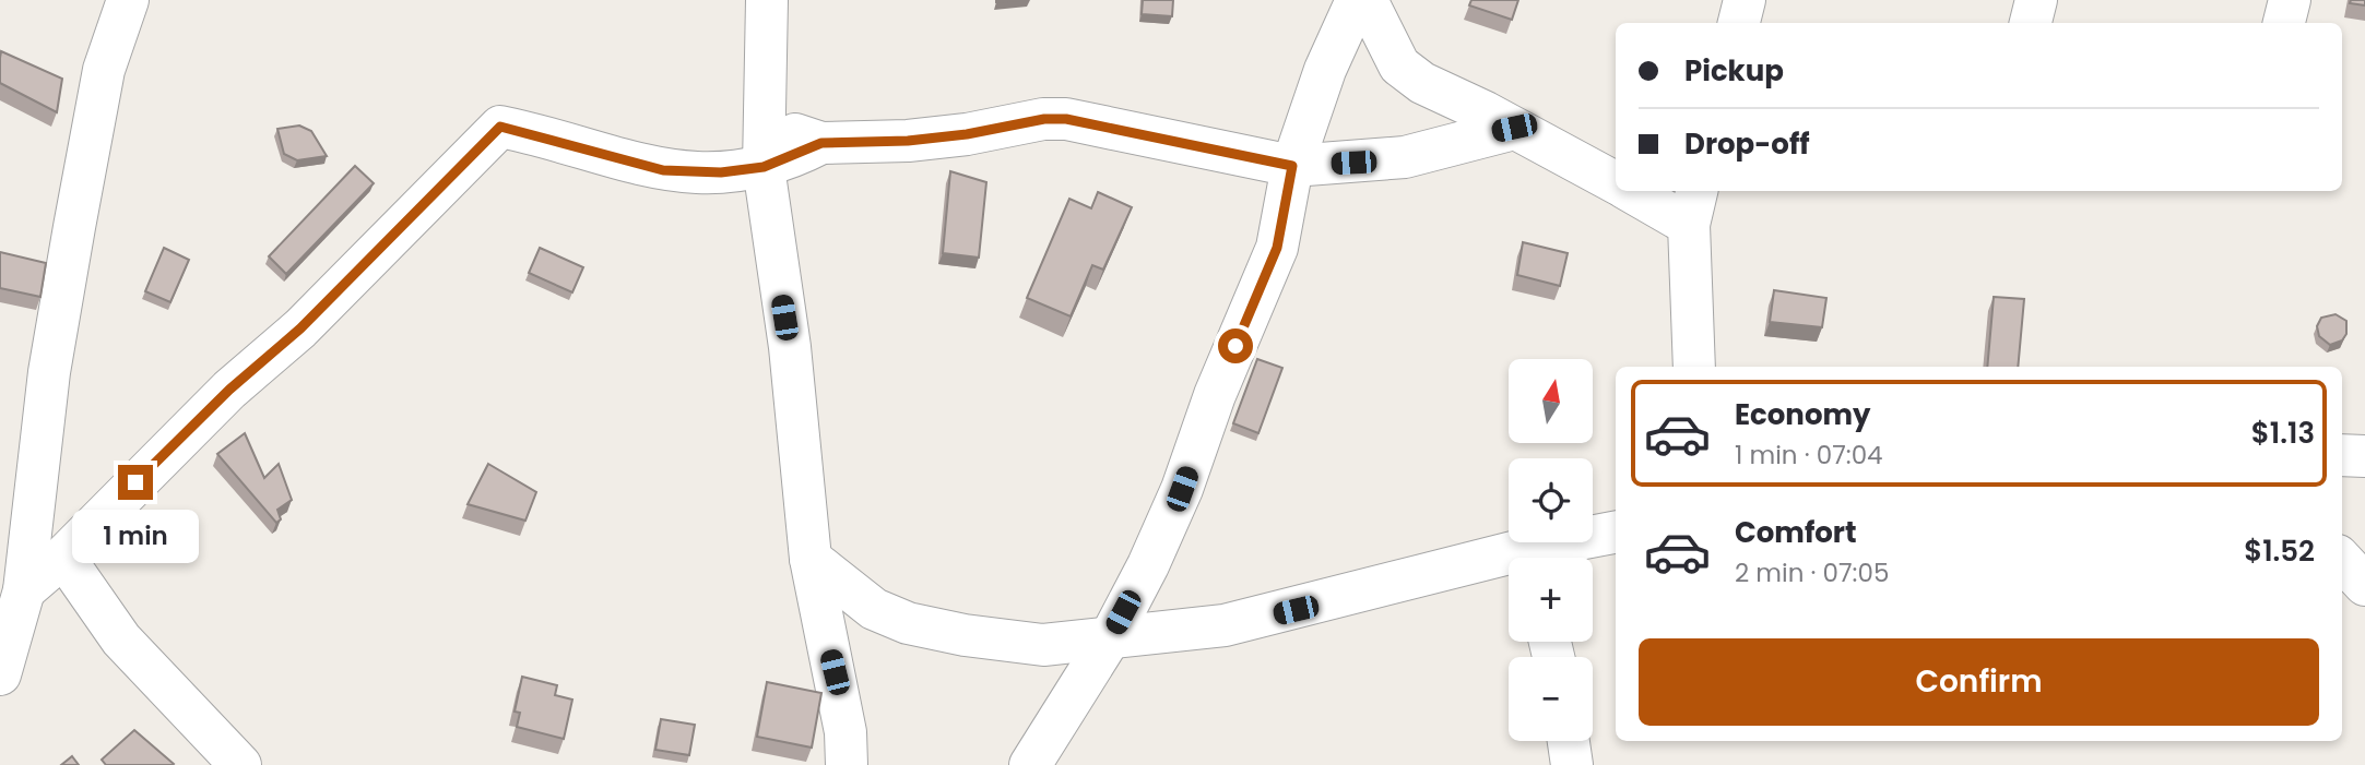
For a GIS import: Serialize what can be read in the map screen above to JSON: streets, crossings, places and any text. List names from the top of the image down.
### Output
{
  "north": "top",
  "page": {
    "banner": ["Pickup", "Drop-off"],
    "map_buttons": ["+", "−"],
    "list": [
      {
        "name": "Economy",
        "note": "1 min · 07:04",
        "value": "$1.13"
      },
      {
        "name": "Comfort",
        "note": "2 min · 07:05",
        "value": "$1.52"
      }
    ],
    "bubble": "1 min",
    "buttons": "Confirm"
  }
}
